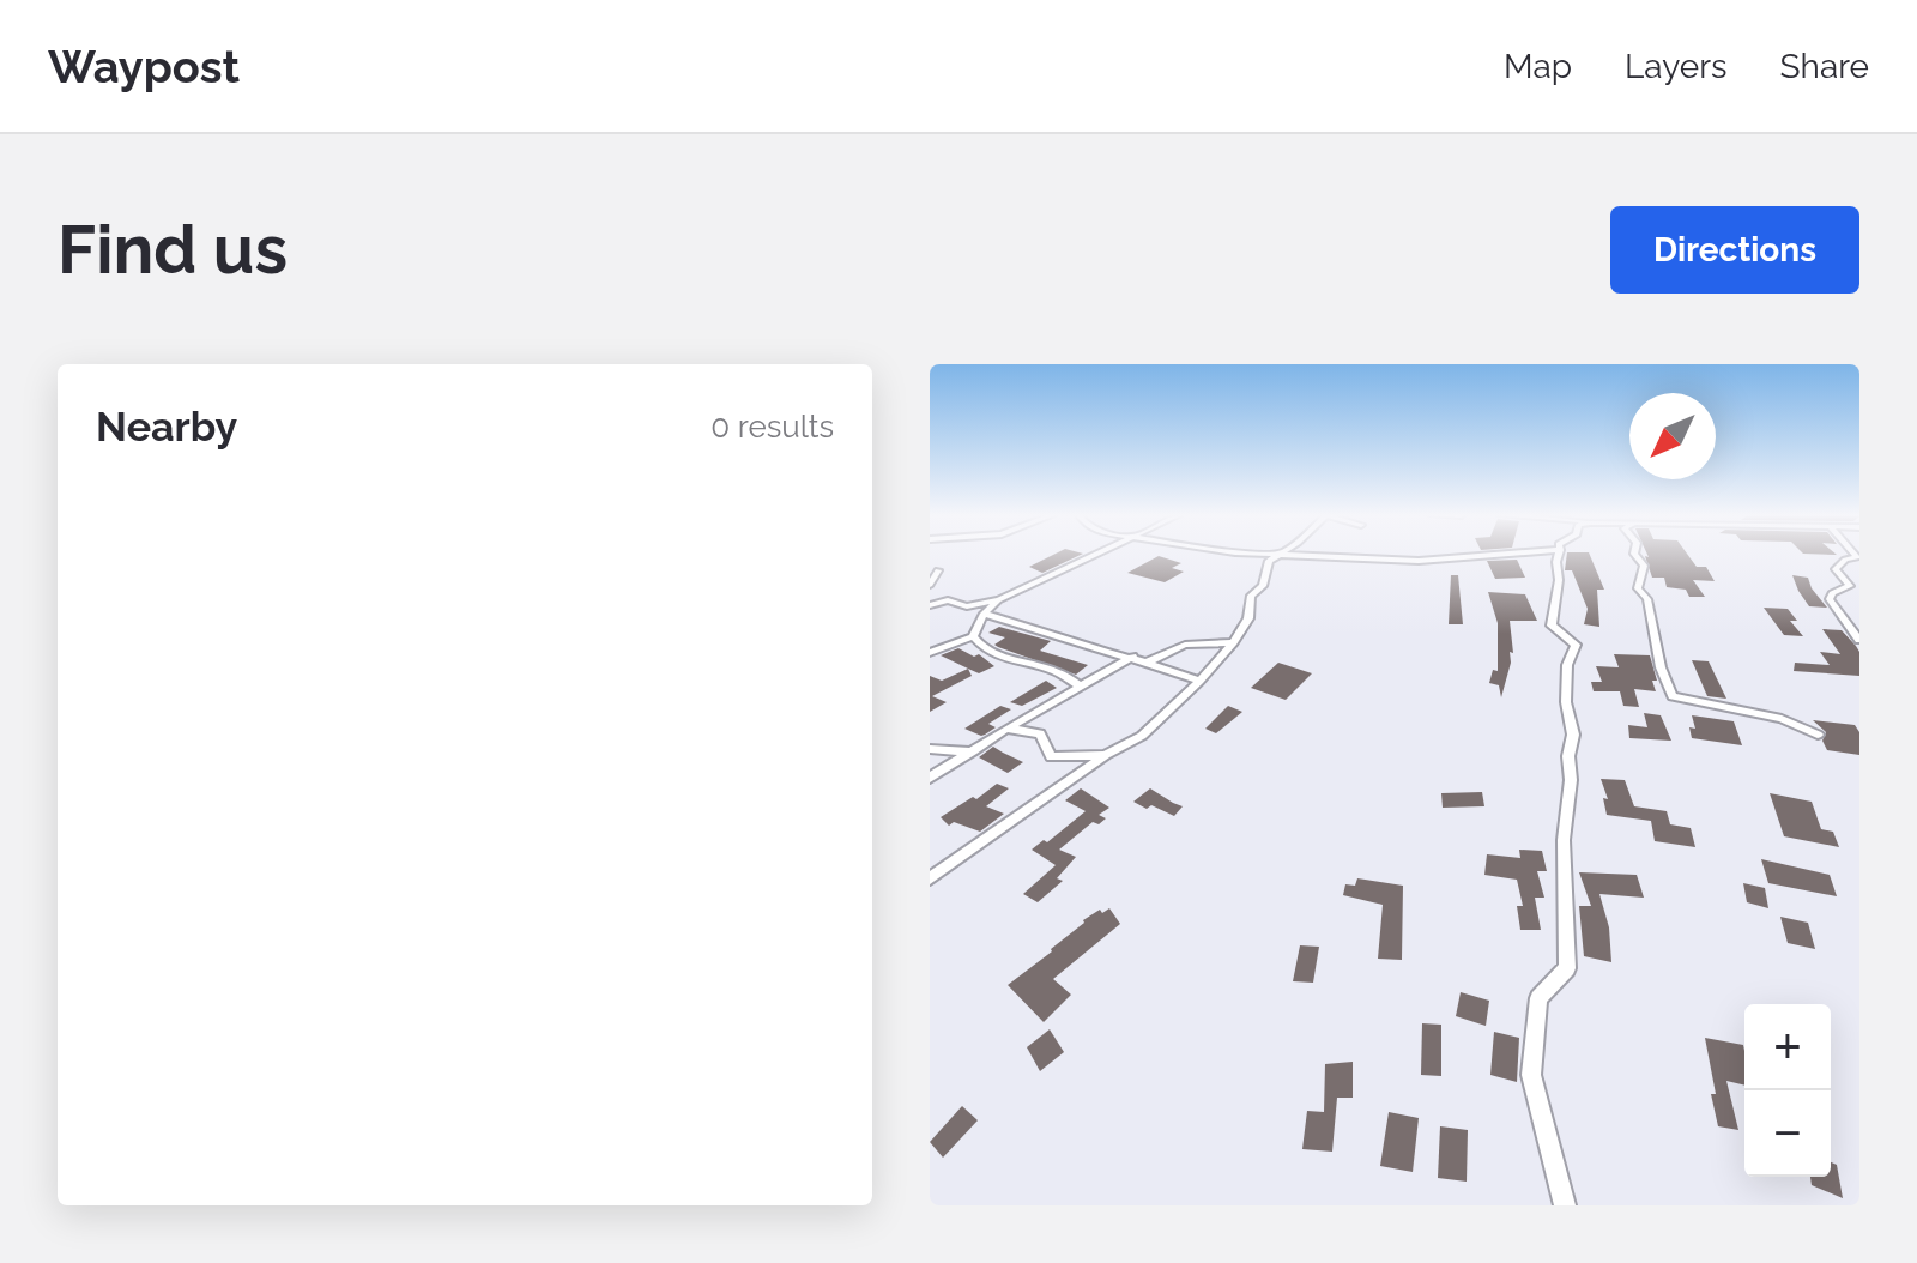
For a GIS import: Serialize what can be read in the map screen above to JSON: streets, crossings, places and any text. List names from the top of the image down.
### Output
{
  "north": "bottom left",
  "page": {
    "header": "Waypost",
    "nav": ["Map", "Layers", "Share"],
    "buttons": "Directions",
    "title": "Find us",
    "heading": ["Nearby", "0 results"],
    "map_buttons": ["+", "−"]
  }
}
